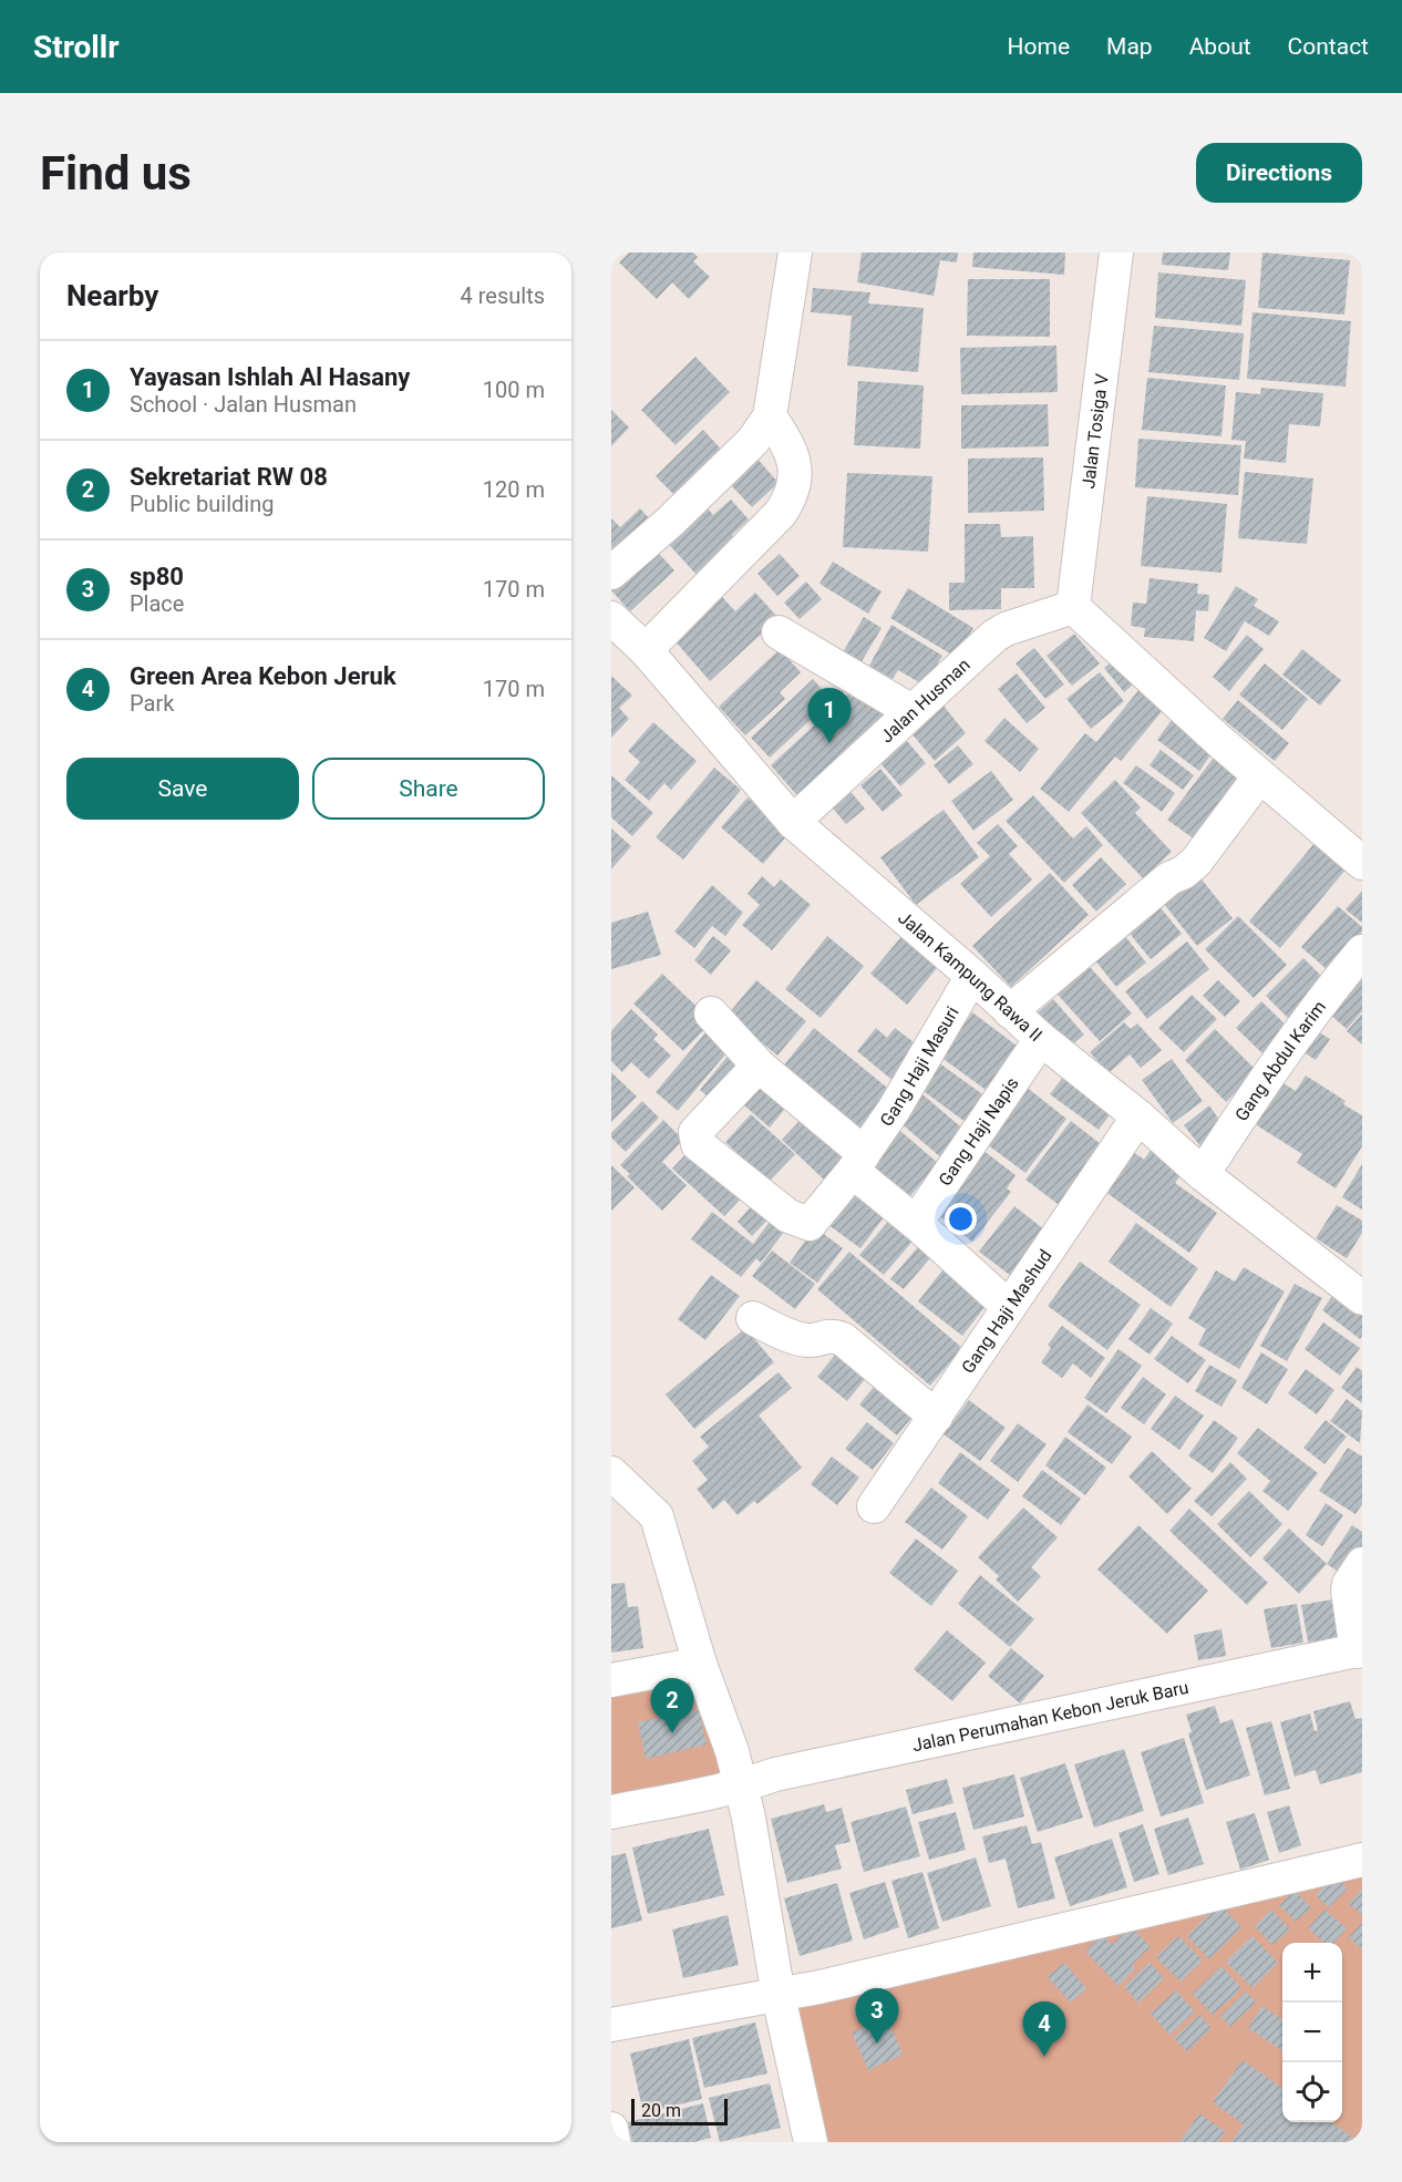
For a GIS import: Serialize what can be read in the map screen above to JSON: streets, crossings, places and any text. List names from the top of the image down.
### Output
{
  "streets": {
    "street": [
      "Jalan Tosiga V",
      "Jalan Husman",
      "Jalan Kampung Rawa II",
      "Gang Abdul Karim",
      "Gang Haji Masuri",
      "Gang Haji Napis",
      "Gang Haji Mashud",
      "Jalan Perumahan Kebon Jeruk Baru"
    ]
  },
  "crossings": [
    ["Jalan Tosiga V", "Jalan Husman"],
    ["Jalan Husman", "Jalan Kampung Rawa II"],
    ["Jalan Kampung Rawa II", "Gang Abdul Karim"],
    ["Jalan Kampung Rawa II", "Gang Haji Masuri"],
    ["Jalan Kampung Rawa II", "Gang Haji Napis"],
    ["Jalan Kampung Rawa II", "Gang Haji Mashud"]
  ],
  "scale_bar": "20 m",
  "page": {
    "header": "Strollr",
    "nav": [
      "Home",
      "Map",
      "About",
      "Contact"
    ],
    "buttons": [
      "Directions",
      ["Save", "Share"]
    ],
    "title": "Find us",
    "heading": ["Nearby", "4 results"],
    "list": [
      {
        "mark": "1",
        "name": "Yayasan Ishlah Al Hasany",
        "note": "School · Jalan Husman",
        "value": "100 m"
      },
      {
        "mark": "2",
        "name": "Sekretariat RW 08",
        "note": "Public building",
        "value": "120 m"
      },
      {
        "mark": "3",
        "name": "sp80",
        "note": "Place",
        "value": "170 m"
      },
      {
        "mark": "4",
        "name": "Green Area Kebon Jeruk",
        "note": "Park",
        "value": "170 m"
      }
    ],
    "pins": [
      "1",
      "2",
      "3",
      "4"
    ],
    "map_buttons": ["+", "−"],
    "scale": "20 m"
  }
}
